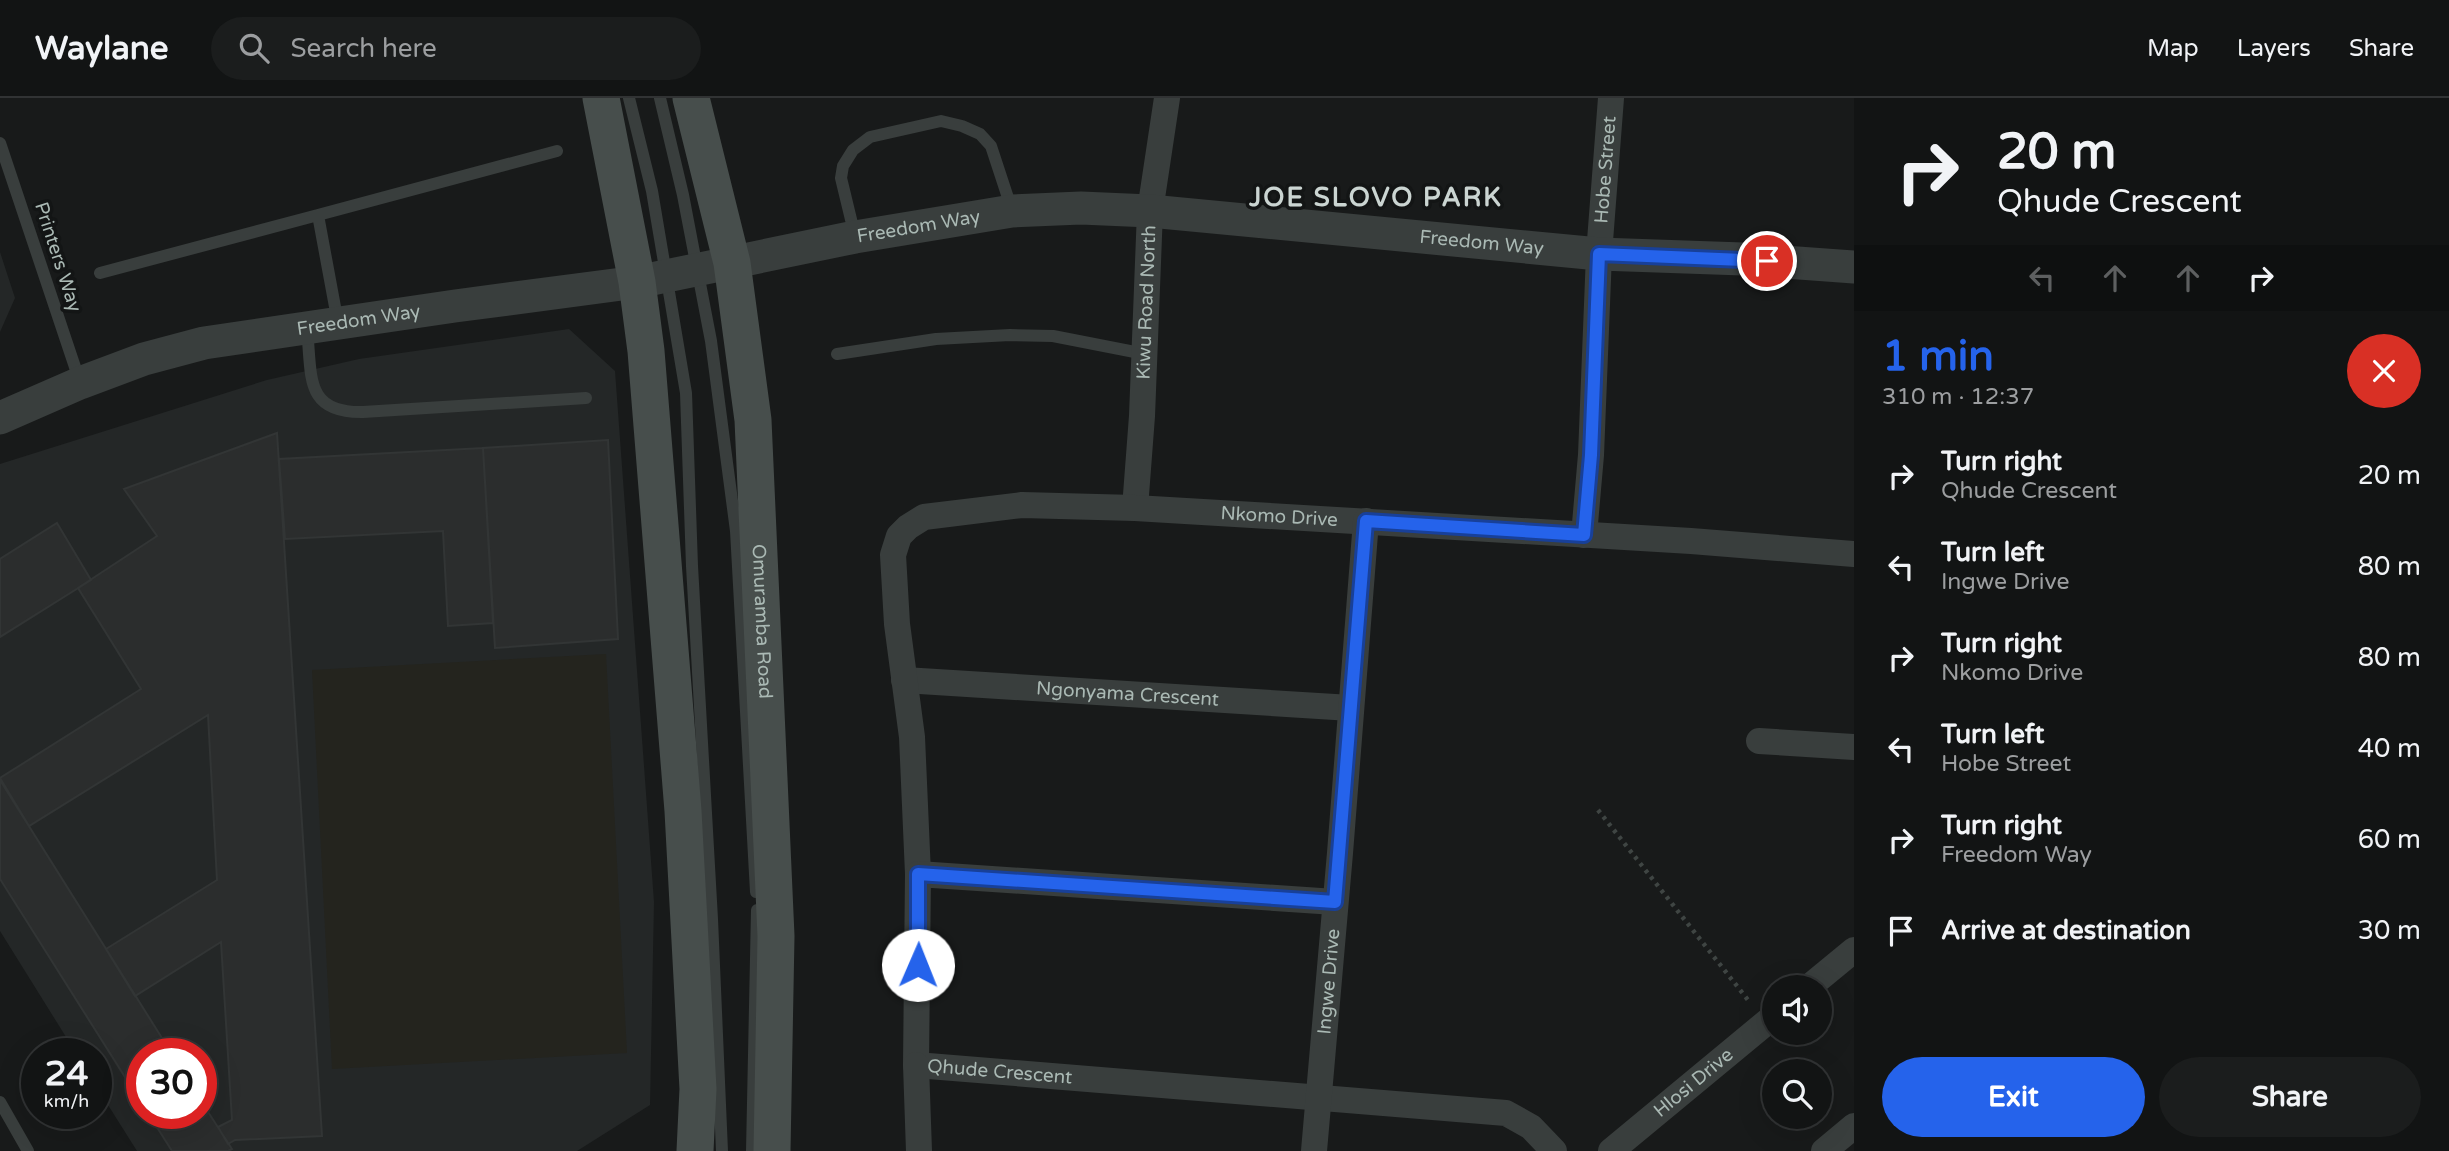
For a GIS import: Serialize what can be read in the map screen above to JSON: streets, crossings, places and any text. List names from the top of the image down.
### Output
{
  "streets": {
    "main road": ["Omuramba Road"],
    "street": [
      "Hobe Street",
      "Freedom Way",
      "Kiwu Road North",
      "Nkomo Drive",
      "Ngonyama Crescent",
      "Ingwe Drive",
      "Qhude Crescent",
      "Hlosi Drive"
    ],
    "lane": ["Printers Way"]
  },
  "crossings": [
    ["Hobe Street", "Freedom Way"],
    ["Hobe Street", "Nkomo Drive"],
    ["Freedom Way", "Printers Way"],
    ["Freedom Way", "Kiwu Road North"],
    ["Freedom Way", "Omuramba Road"],
    ["Kiwu Road North", "Nkomo Drive"],
    ["Nkomo Drive", "Ngonyama Crescent"],
    ["Nkomo Drive", "Ingwe Drive"],
    ["Ngonyama Crescent", "Ingwe Drive"],
    ["Ingwe Drive", "Qhude Crescent"]
  ],
  "districts": ["JOE SLOVO PARK"],
  "page": {
    "header": "Waylane",
    "search": "Search here",
    "nav": ["Map", "Layers", "Share"],
    "turn": ["20 m", "Qhude Crescent"],
    "heading": ["1 min", "310 m · 12:37"],
    "list": [
      {
        "name": "Turn right",
        "note": "Qhude Crescent",
        "value": "20 m"
      },
      {
        "name": "Turn left",
        "note": "Ingwe Drive",
        "value": "80 m"
      },
      {
        "name": "Turn right",
        "note": "Nkomo Drive",
        "value": "80 m"
      },
      {
        "name": "Turn left",
        "note": "Hobe Street",
        "value": "40 m"
      },
      {
        "name": "Turn right",
        "note": "Freedom Way",
        "value": "60 m"
      },
      {
        "name": "Arrive at destination",
        "value": "30 m"
      }
    ],
    "speed": "24 km/h",
    "limit": "30",
    "buttons": ["Exit", "Share"]
  }
}
